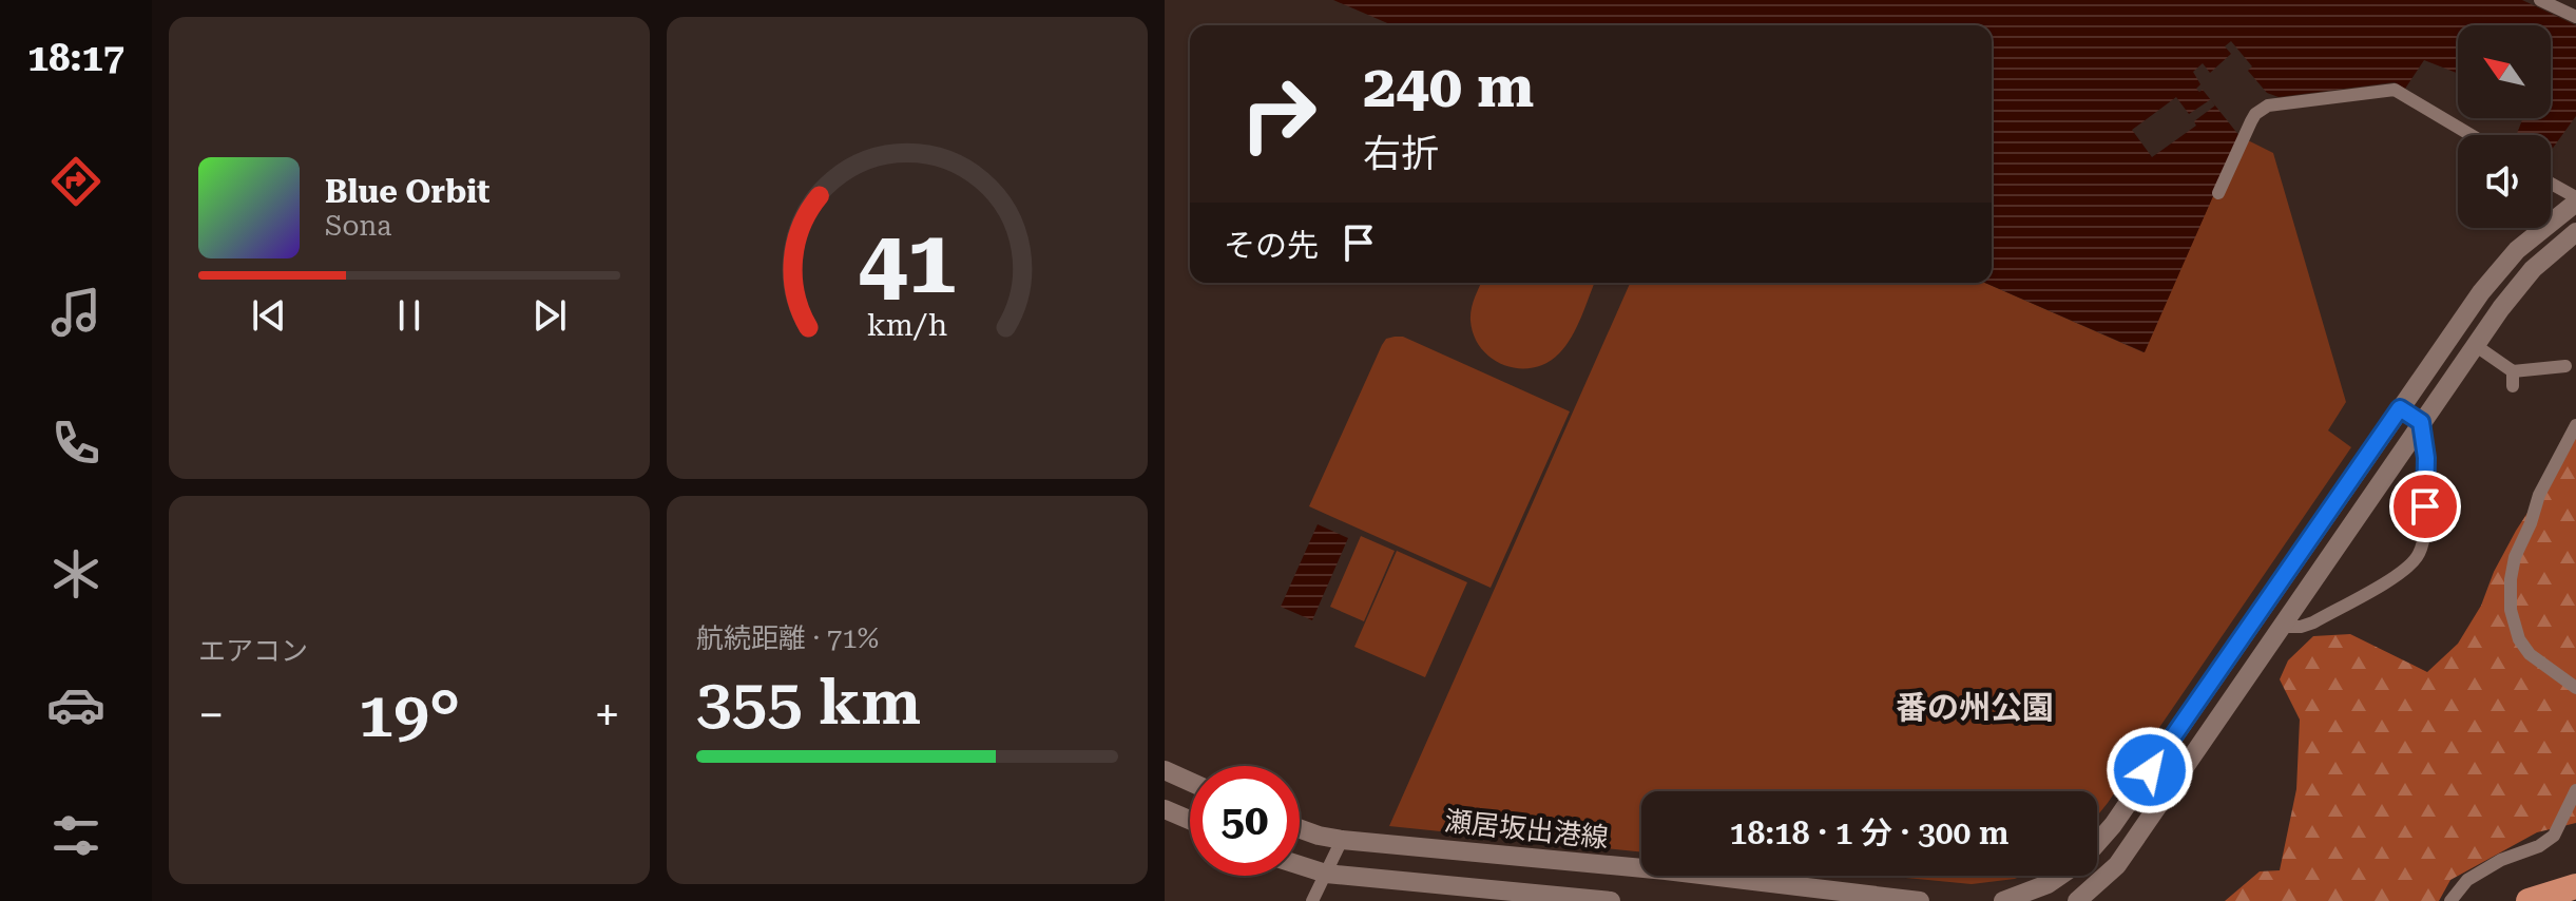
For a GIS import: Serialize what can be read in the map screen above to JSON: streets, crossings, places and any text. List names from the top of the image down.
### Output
{
  "streets": {
    "main road": ["瀬居坂出港線"]
  },
  "districts": ["番の州公園"],
  "north": "top left",
  "page": {
    "tabs": "18:17",
    "turn": ["240 m", "右折"],
    "song": ["Blue Orbit", "Sona"],
    "then": "その先",
    "tile": [
      "エアコン",
      ["航続距離 · 71%", "355 km"]
    ],
    "heat": ["−", "19°", "+"],
    "limit": "50",
    "trip": "18:18 · 1 分 · 300 m",
    "gauge": ["41", "km/h"]
  }
}
